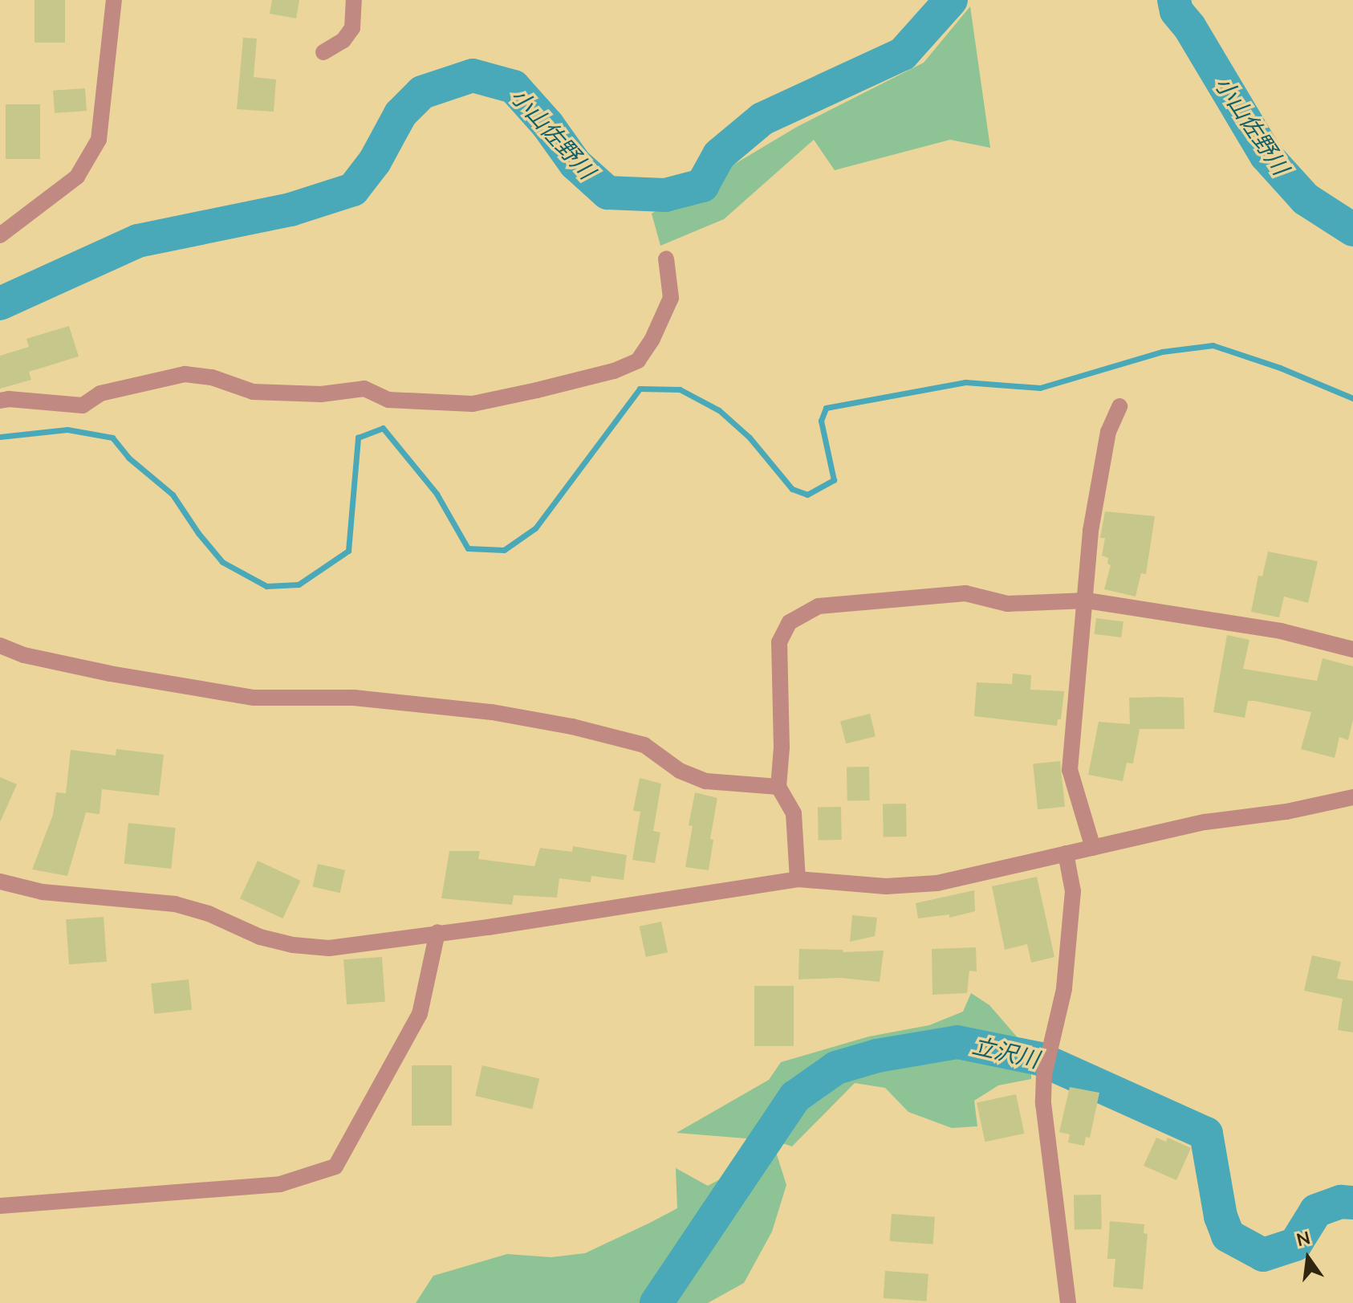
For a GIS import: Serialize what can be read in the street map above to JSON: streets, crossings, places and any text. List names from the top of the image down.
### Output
{
  "water": ["小山佐野川", "立沢川"],
  "north": "top"
}
